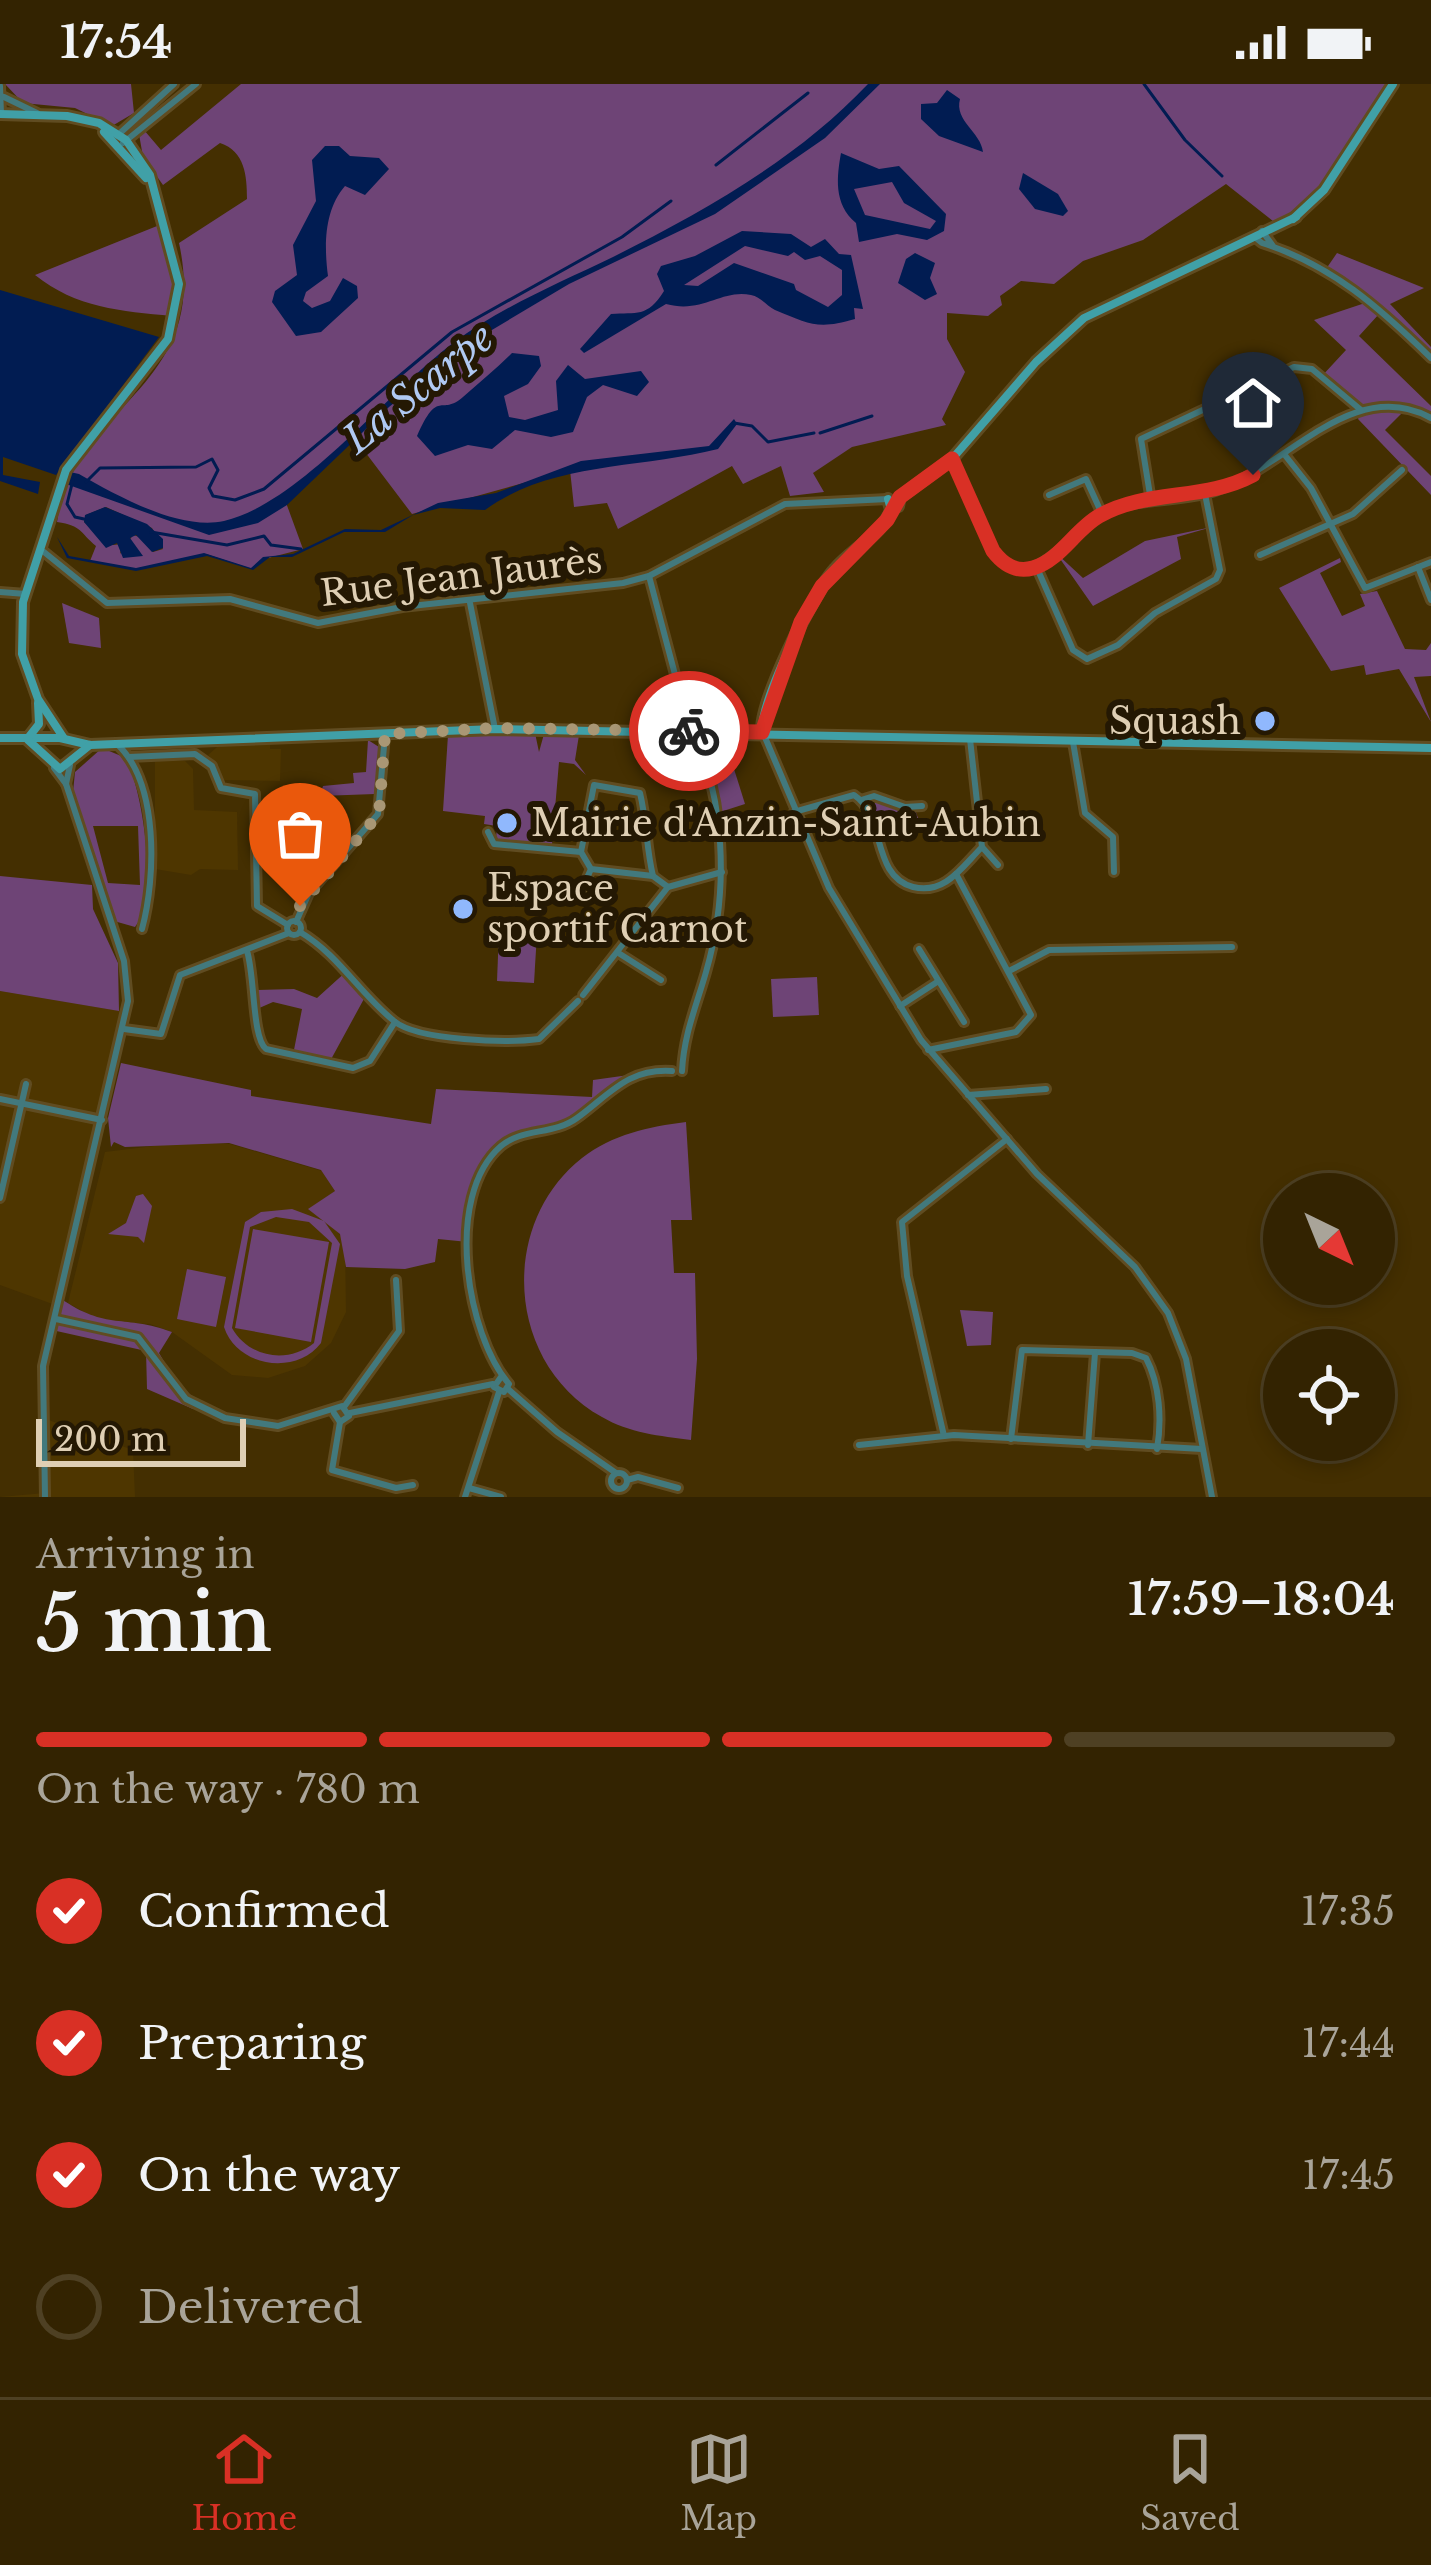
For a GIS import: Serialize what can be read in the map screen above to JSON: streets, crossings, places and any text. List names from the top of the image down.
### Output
{
  "streets": {
    "street": ["Rue Jean Jaurès"]
  },
  "water": ["La Scarpe"],
  "places": ["Squash", "Mairie d'Anzin-Saint-Aubin", "Espace sportif Carnot"],
  "scale_bar": "200 m",
  "north": "bottom right",
  "page": {
    "status": "17:54",
    "scale": "200 m",
    "heading": ["5 min", "Arriving in", "17:59–18:04"],
    "bar": "On the way · 780 m",
    "list": [
      ["Confirmed", "17:35"],
      ["Preparing", "17:44"],
      ["On the way", "17:45"],
      "Delivered"
    ],
    "tabs": ["Home", "Map", "Saved"]
  }
}
